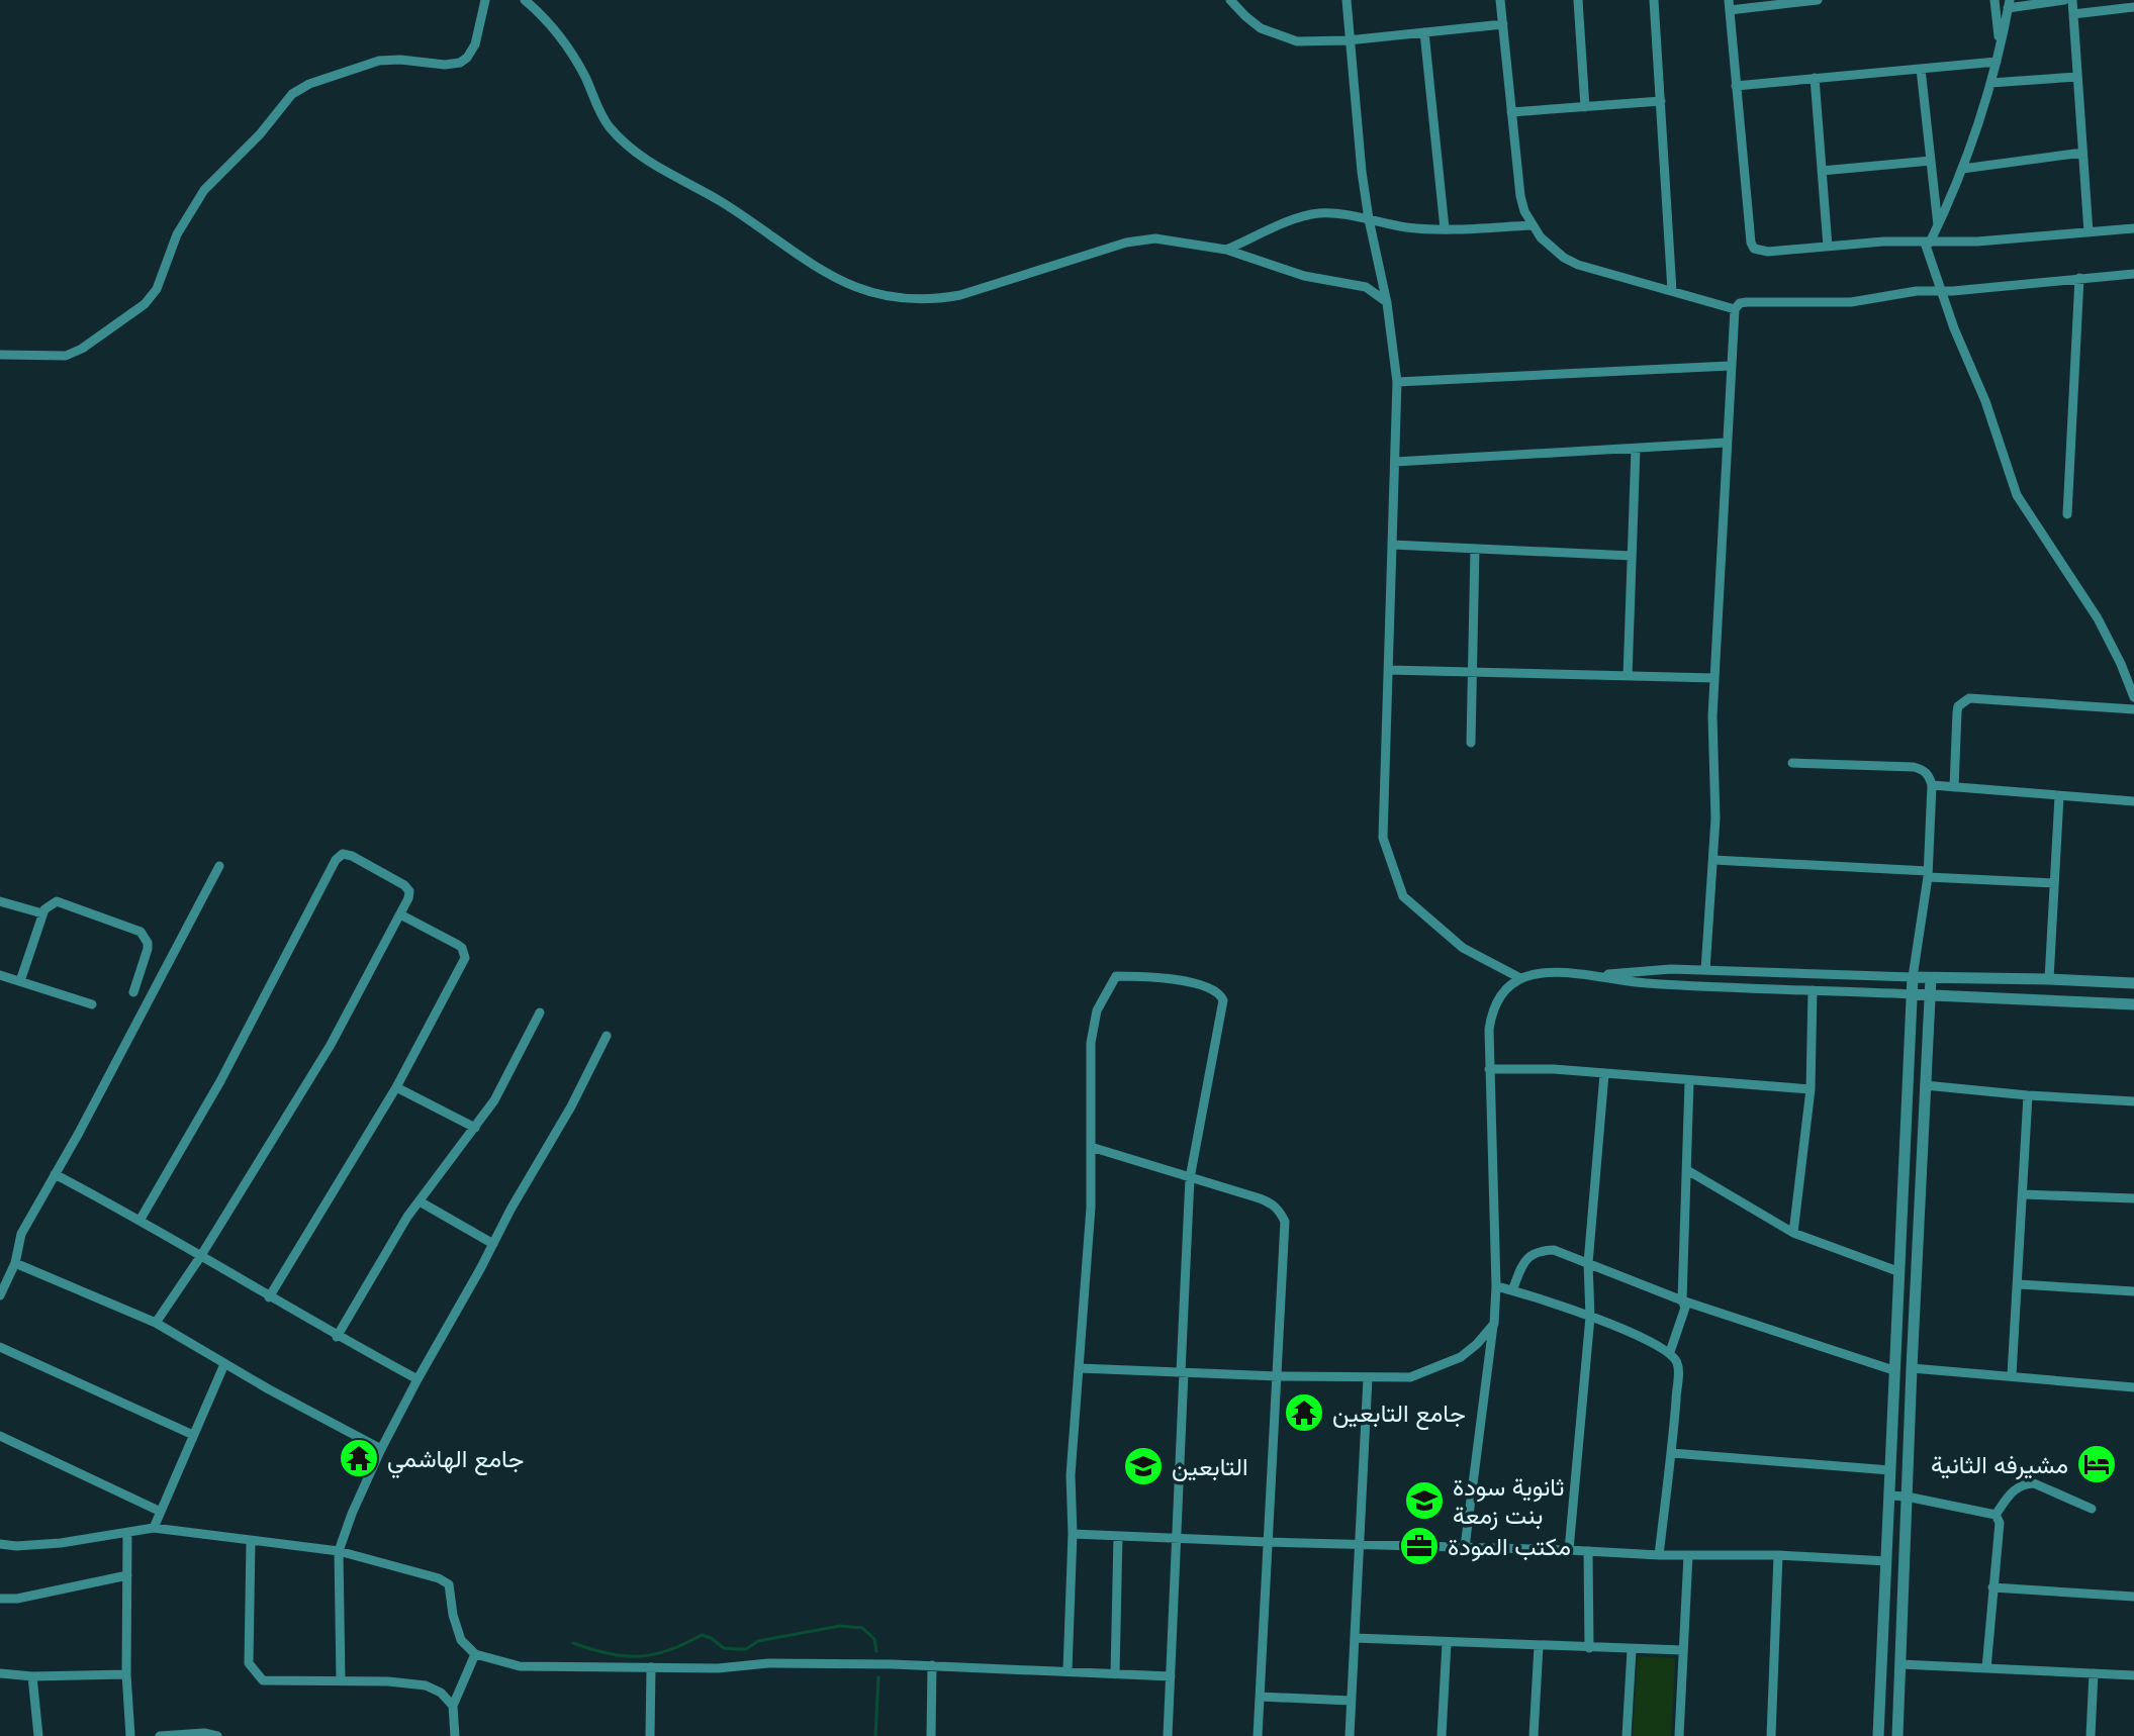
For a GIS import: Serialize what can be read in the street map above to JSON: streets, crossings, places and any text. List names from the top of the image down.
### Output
{
  "places": {
    "temple": ["جامع التابعين", "جامع الهاشمي"],
    "hotel": ["مشيرفه الثانية"],
    "school or university": ["التابعين", "ثانوية سودة بنت زمعة"],
    "office": ["مكتب المودة"]
  }
}
